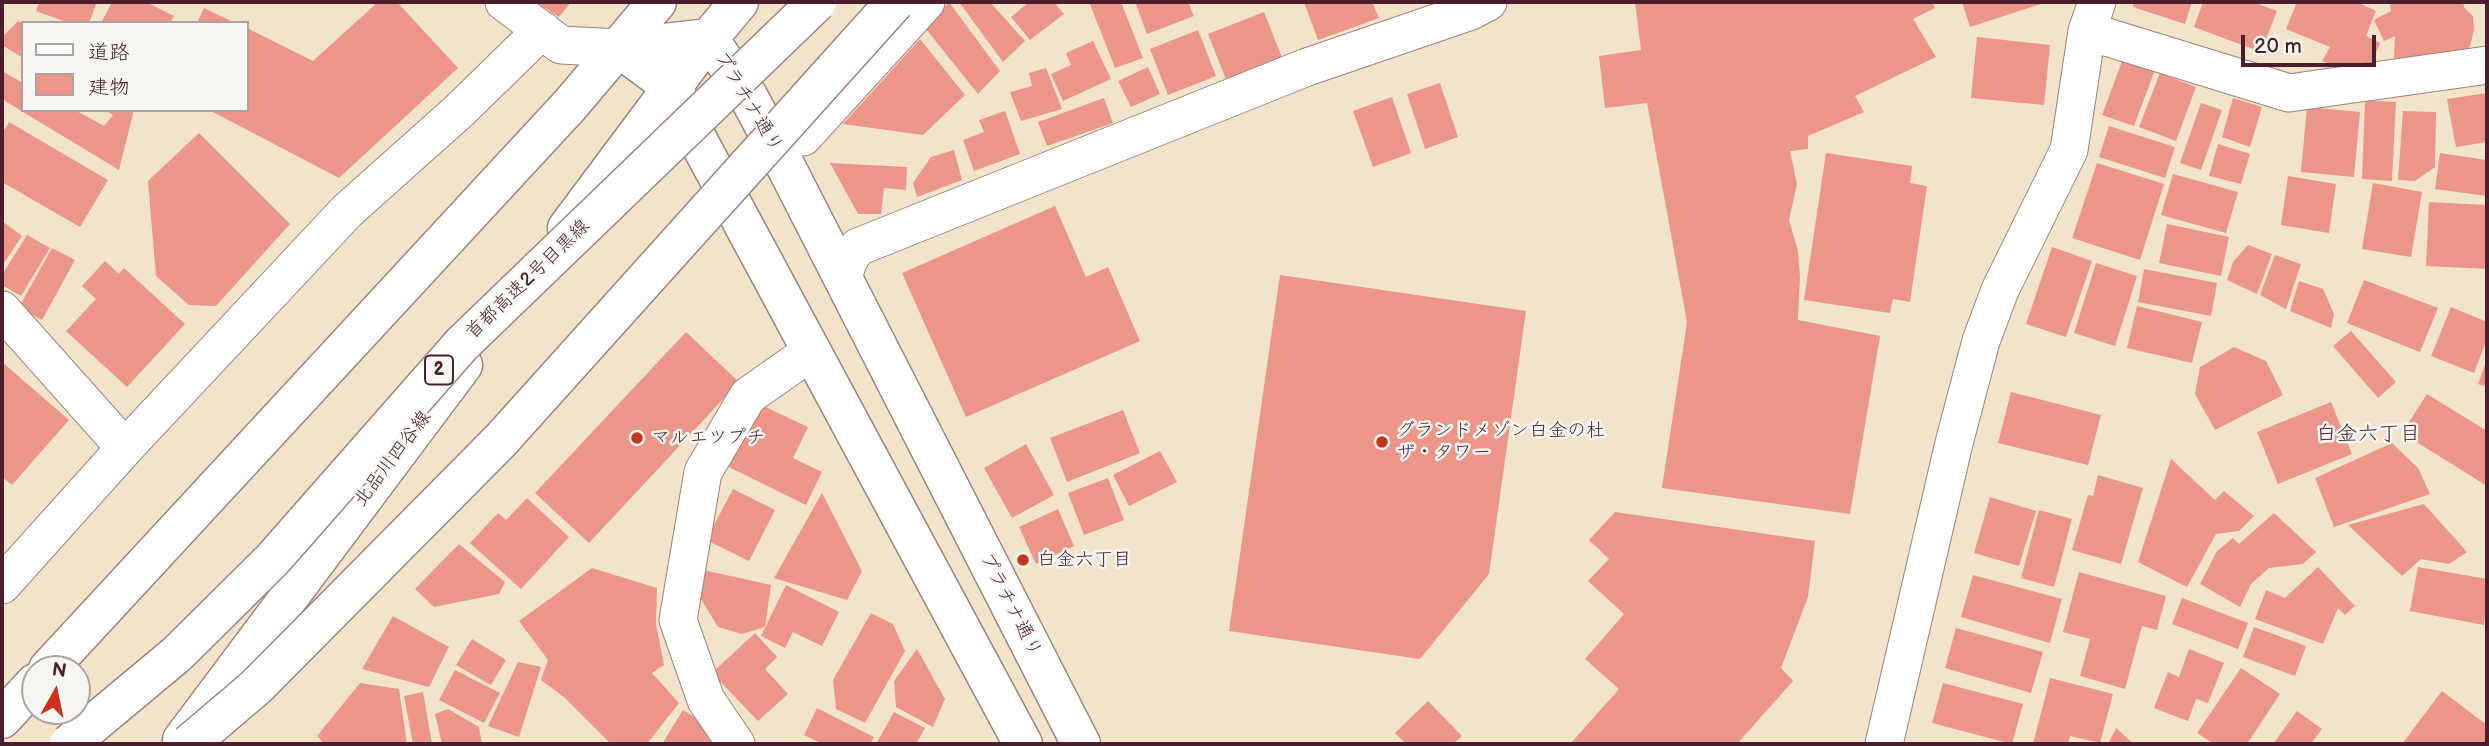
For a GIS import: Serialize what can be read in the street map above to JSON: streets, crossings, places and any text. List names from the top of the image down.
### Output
{
  "streets": {
    "main road": [
      "プラチナ通り",
      "首都高速2号目黒線",
      "2",
      "北品川四谷線"
    ]
  },
  "crossings": [
    ["プラチナ通り", "北品川四谷線"]
  ],
  "districts": ["白金六丁目"],
  "places": ["マルエツプチ", "グランドメゾン白金の杜 ザ・タワー", "白金六丁目"],
  "legend": ["道路", "建物"],
  "scale_bar": "20 m",
  "north": "top"
}
